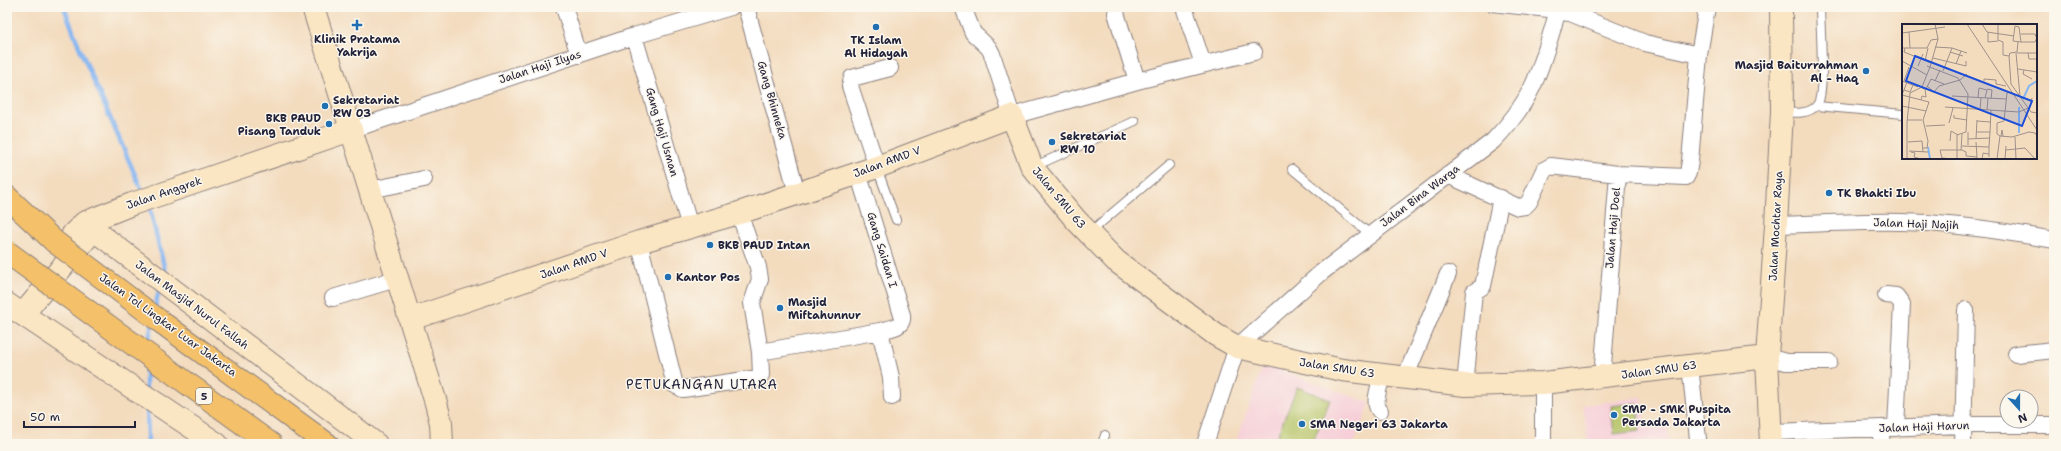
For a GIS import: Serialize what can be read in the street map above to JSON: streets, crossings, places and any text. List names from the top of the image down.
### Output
{
  "streets": {
    "highway": ["Jalan Tol Lingkar Luar Jakarta", "5"],
    "street": [
      "Jalan Haji Ilyas",
      "Gang Bhinneka",
      "Gang Haji Usman",
      "Jalan AMD V",
      "Jalan Anggrek",
      "Jalan Bina Warga",
      "Jalan SMU 63",
      "Jalan Haji Najih",
      "Jalan Mochtar Raya",
      "Jalan Haji Doel",
      "Gang Saidan I",
      "Jalan Masjid Nurul Fallah",
      "Jalan Haji Harun"
    ]
  },
  "crossings": [
    ["Jalan Haji Ilyas", "Gang Haji Usman"],
    ["Jalan Haji Ilyas", "Jalan Anggrek"],
    ["Gang Bhinneka", "Jalan AMD V"],
    ["Gang Haji Usman", "Jalan AMD V"],
    ["Jalan AMD V", "Jalan SMU 63"],
    ["Jalan AMD V", "Gang Saidan I"],
    ["Jalan Anggrek", "Jalan Masjid Nurul Fallah"],
    ["Jalan Bina Warga", "Jalan SMU 63"],
    ["Jalan SMU 63", "Jalan Mochtar Raya"],
    ["Jalan SMU 63", "Jalan Haji Doel"],
    ["Jalan Haji Najih", "Jalan Mochtar Raya"],
    ["Jalan Mochtar Raya", "Jalan Haji Harun"]
  ],
  "districts": ["PETUKANGAN UTARA"],
  "places": {
    "health": ["Klinik Pratama Yakrija"],
    "other": [
      "TK Islam Al Hidayah",
      "Masjid Baiturrahman Al - Haq",
      "Sekretariat RW 03",
      "BKB PAUD Pisang Tanduk",
      "Sekretariat RW 10",
      "TK Bhakti Ibu",
      "BKB PAUD Intan",
      "Kantor Pos",
      "Masjid Miftahunnur",
      "SMP - SMK Puspita Persada Jakarta",
      "SMA Negeri 63 Jakarta"
    ]
  },
  "scale_bar": "50 m",
  "north": "bottom"
}
